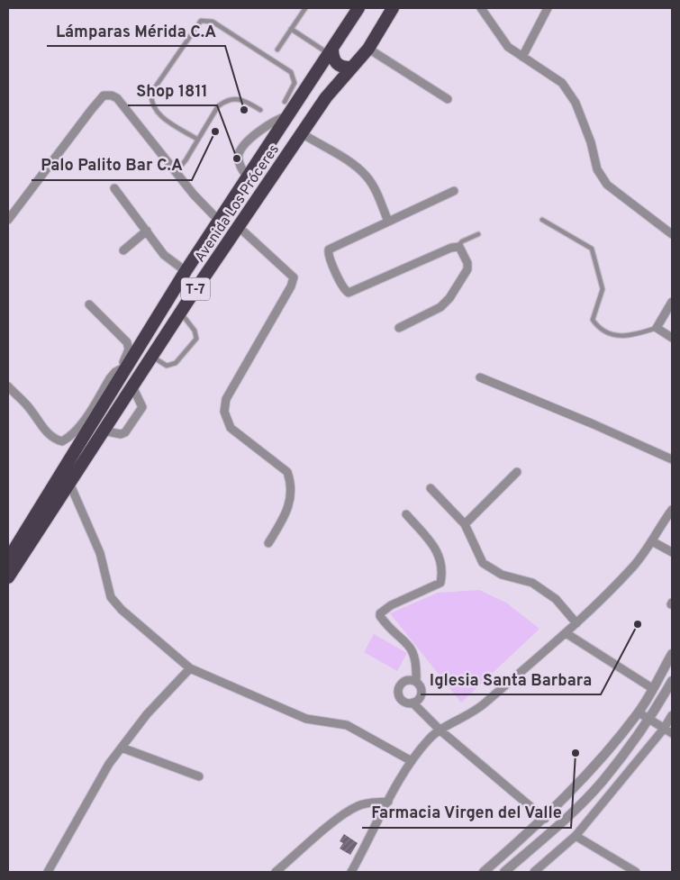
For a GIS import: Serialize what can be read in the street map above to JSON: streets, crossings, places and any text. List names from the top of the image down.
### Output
{
  "streets": {
    "highway": ["Avenida Los Próceres", "T-7"]
  },
  "places": [
    "Lámparas Mérida C.A",
    "Palo Palito Bar C.A",
    "Shop 1811",
    "Iglesia Santa Barbara",
    "Farmacia Virgen del Valle"
  ]
}
